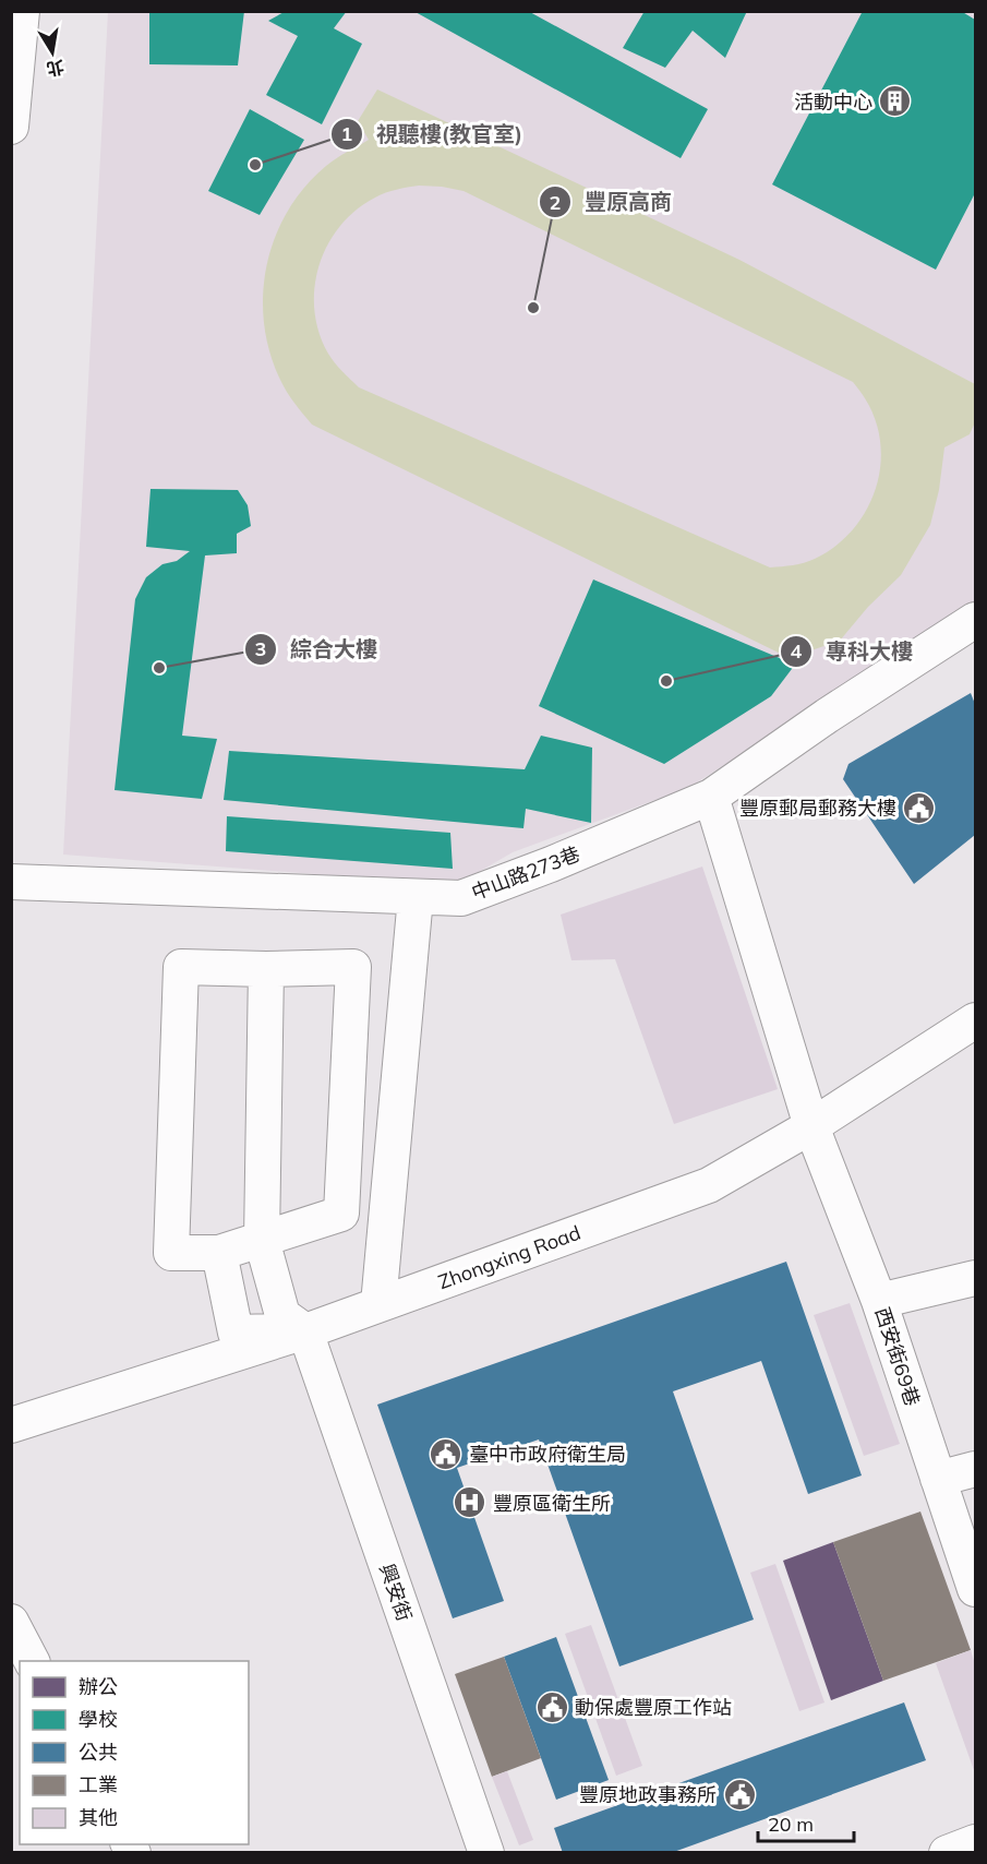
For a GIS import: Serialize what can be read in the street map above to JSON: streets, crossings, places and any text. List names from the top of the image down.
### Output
{
  "streets": {
    "street": [
      "中山路273巷",
      "Zhongxing Road",
      "西安街69巷",
      "興安街"
    ]
  },
  "crossings": [
    ["中山路273巷", "西安街69巷"],
    ["Zhongxing Road", "西安街69巷"],
    ["Zhongxing Road", "興安街"]
  ],
  "places": {
    "building": ["活動中心"],
    "other": [
      "視聽樓(教官室)",
      "豐原高商",
      "綜合大樓",
      "專科大樓"
    ],
    "public building": [
      "豐原郵局郵務大樓",
      "臺中市政府衛生局",
      "動保處豐原工作站",
      "豐原地政事務所"
    ],
    "hospital": ["豐原區衛生所"]
  },
  "legend": [
    "辦公",
    "學校",
    "公共",
    "工業",
    "其他"
  ],
  "scale_bar": "20 m",
  "north": "bottom"
}
